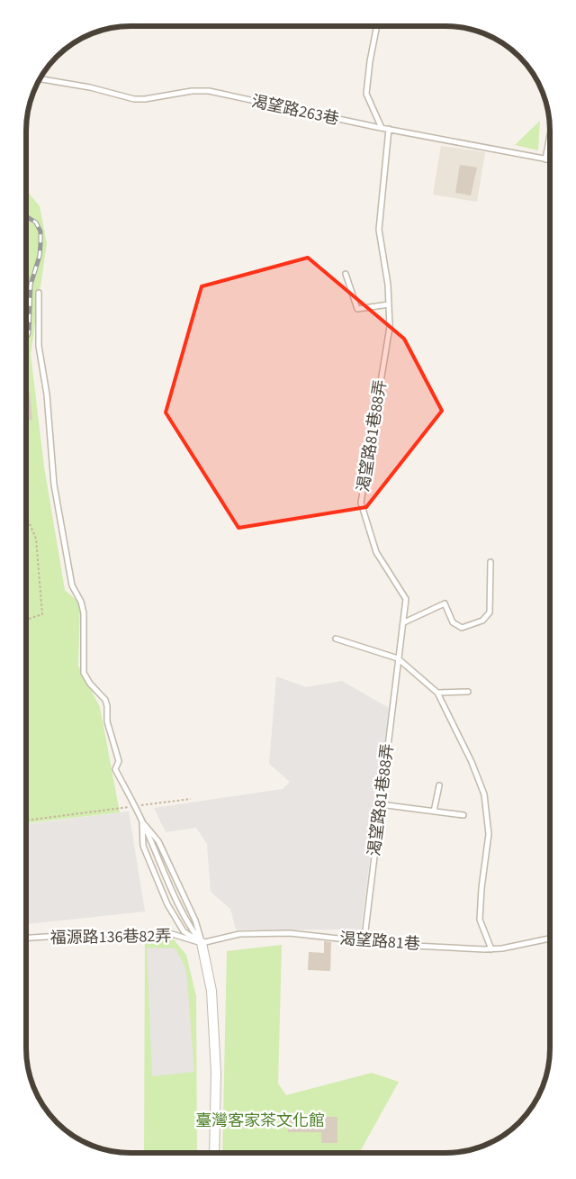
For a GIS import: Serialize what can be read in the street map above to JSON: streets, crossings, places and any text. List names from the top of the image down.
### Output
{
  "streets": {
    "lane": [
      "渴望路263巷",
      "渴望路81巷88弄",
      "福源路136巷82弄",
      "渴望路81巷"
    ]
  },
  "crossings": [
    ["渴望路263巷", "渴望路81巷88弄"],
    ["渴望路81巷88弄", "渴望路81巷"],
    ["福源路136巷82弄", "渴望路81巷"]
  ],
  "parks": ["臺灣客家茶文化館"]
}
